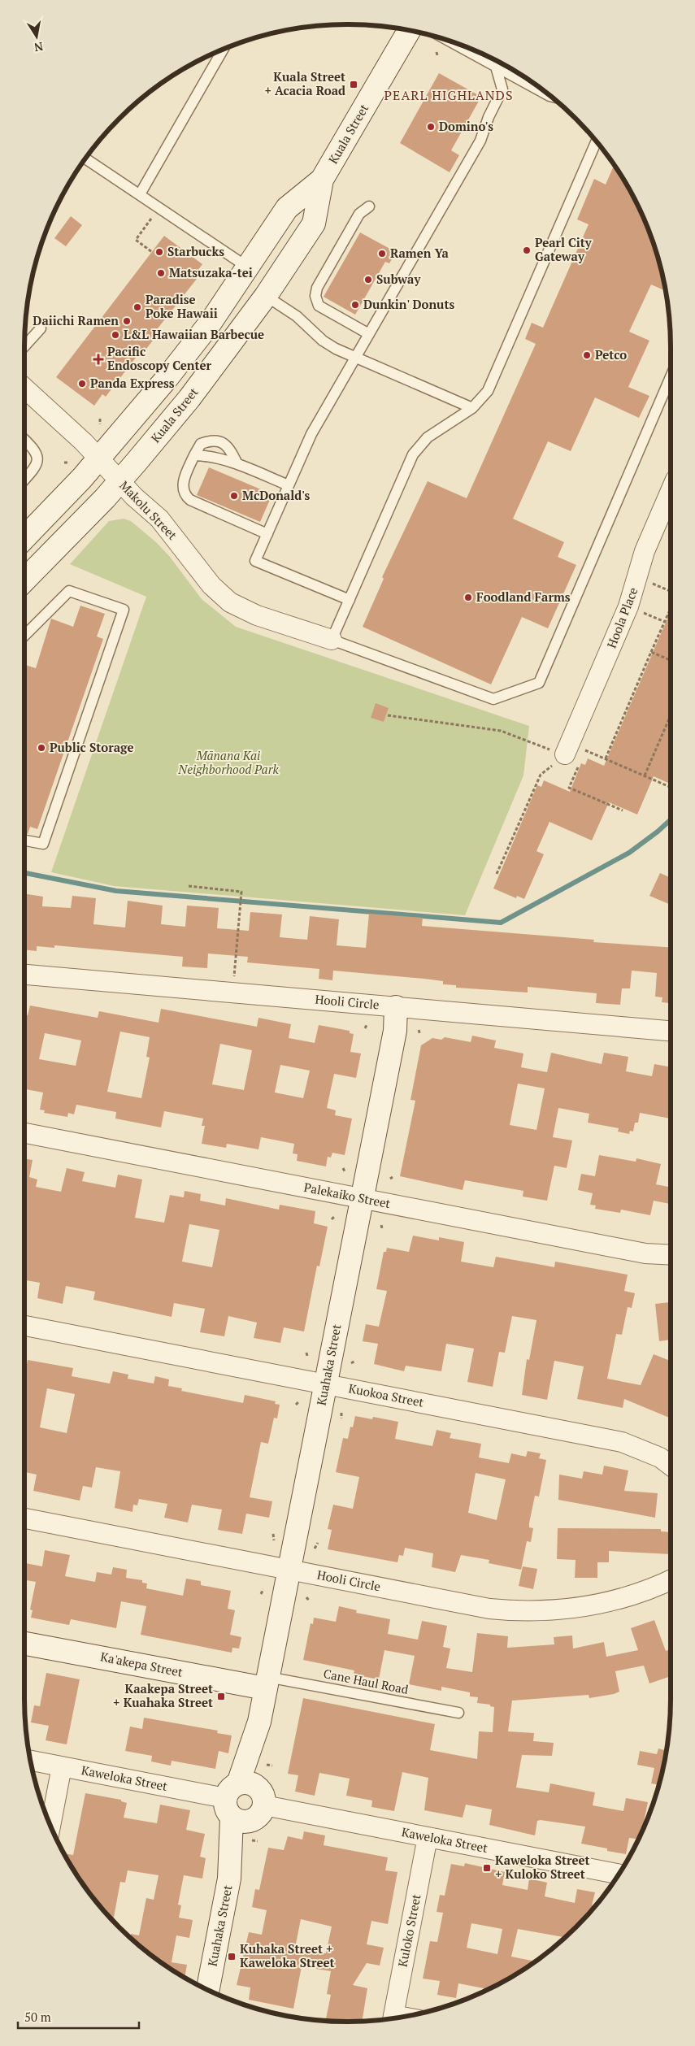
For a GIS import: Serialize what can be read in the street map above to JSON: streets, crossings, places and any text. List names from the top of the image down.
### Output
{
  "streets": {
    "street": [
      "Kuala Street",
      "Makolu Street",
      "Hoola Place",
      "Hooli Circle",
      "Palekaiko Street",
      "Kuahaka Street",
      "Kuokoa Street",
      "Ka'akepa Street",
      "Kaweloka Street",
      "Kuloko Street"
    ],
    "lane": ["Cane Haul Road"]
  },
  "crossings": [
    ["Kuala Street", "Makolu Street"],
    ["Hooli Circle", "Kuahaka Street"],
    ["Palekaiko Street", "Kuahaka Street"],
    ["Kuahaka Street", "Kuokoa Street"],
    ["Kuahaka Street", "Ka'akepa Street"],
    ["Kuahaka Street", "Cane Haul Road"],
    ["Kuahaka Street", "Kaweloka Street"],
    ["Ka'akepa Street", "Cane Haul Road"],
    ["Kaweloka Street", "Kuloko Street"]
  ],
  "districts": ["PEARL HIGHLANDS"],
  "parks": ["Mānana Kai Neighborhood Park"],
  "places": {
    "transit": [
      "Kuala Street + Acacia Road",
      "Kaakepa Street + Kuahaka Street",
      "Kaweloka Street + Kuloko Street",
      "Kuhaka Street + Kaweloka Street"
    ],
    "other": [
      "Domino's",
      "Pearl City Gateway",
      "Starbucks",
      "Ramen Ya",
      "Matsuzaka-tei",
      "Subway",
      "Dunkin' Donuts",
      "Paradise Poke Hawaii",
      "Daiichi Ramen",
      "L&L Hawaiian Barbecue",
      "Petco",
      "Panda Express",
      "McDonald's",
      "Foodland Farms",
      "Public Storage"
    ],
    "health": ["Pacific Endoscopy Center"]
  },
  "scale_bar": "50 m",
  "north": "bottom"
}
